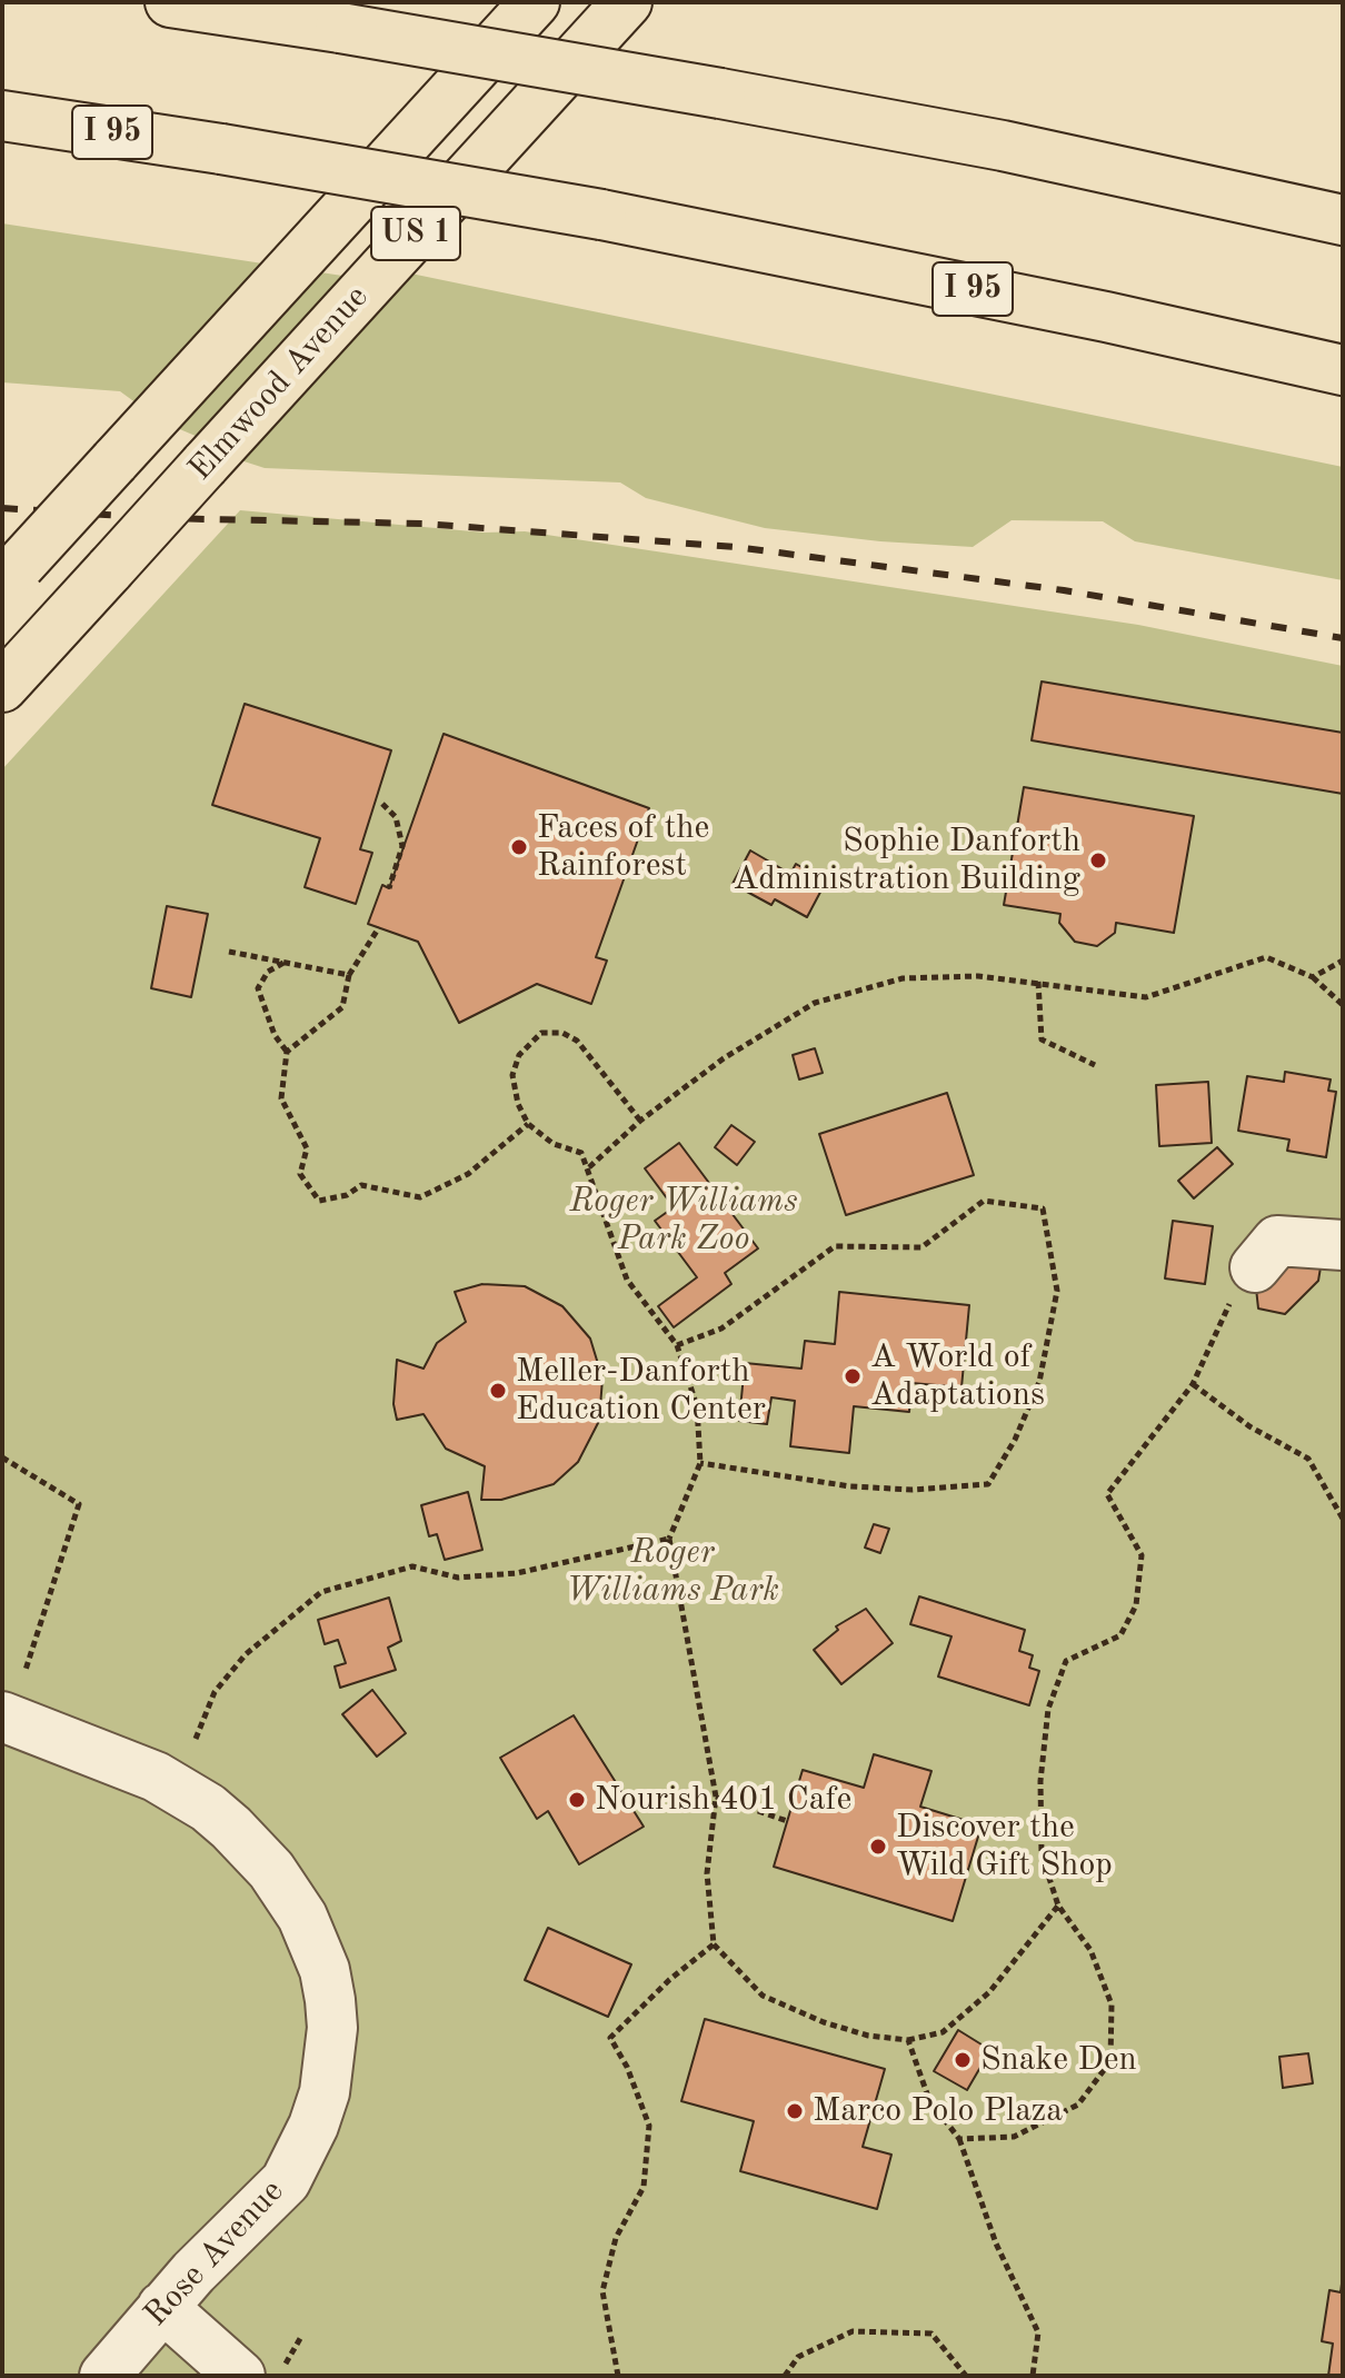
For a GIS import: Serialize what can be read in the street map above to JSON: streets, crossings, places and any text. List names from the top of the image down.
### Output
{
  "streets": {
    "main road": ["I 95", "US 1", "Elmwood Avenue"],
    "street": ["Rose Avenue"]
  },
  "parks": ["Roger Williams Park Zoo", "Roger Williams Park"],
  "places": [
    "Faces of the Rainforest",
    "Sophie Danforth Administration Building",
    "A World of Adaptations",
    "Meller-Danforth Education Center",
    "Nourish 401 Cafe",
    "Discover the Wild Gift Shop",
    "Snake Den",
    "Marco Polo Plaza"
  ]
}
